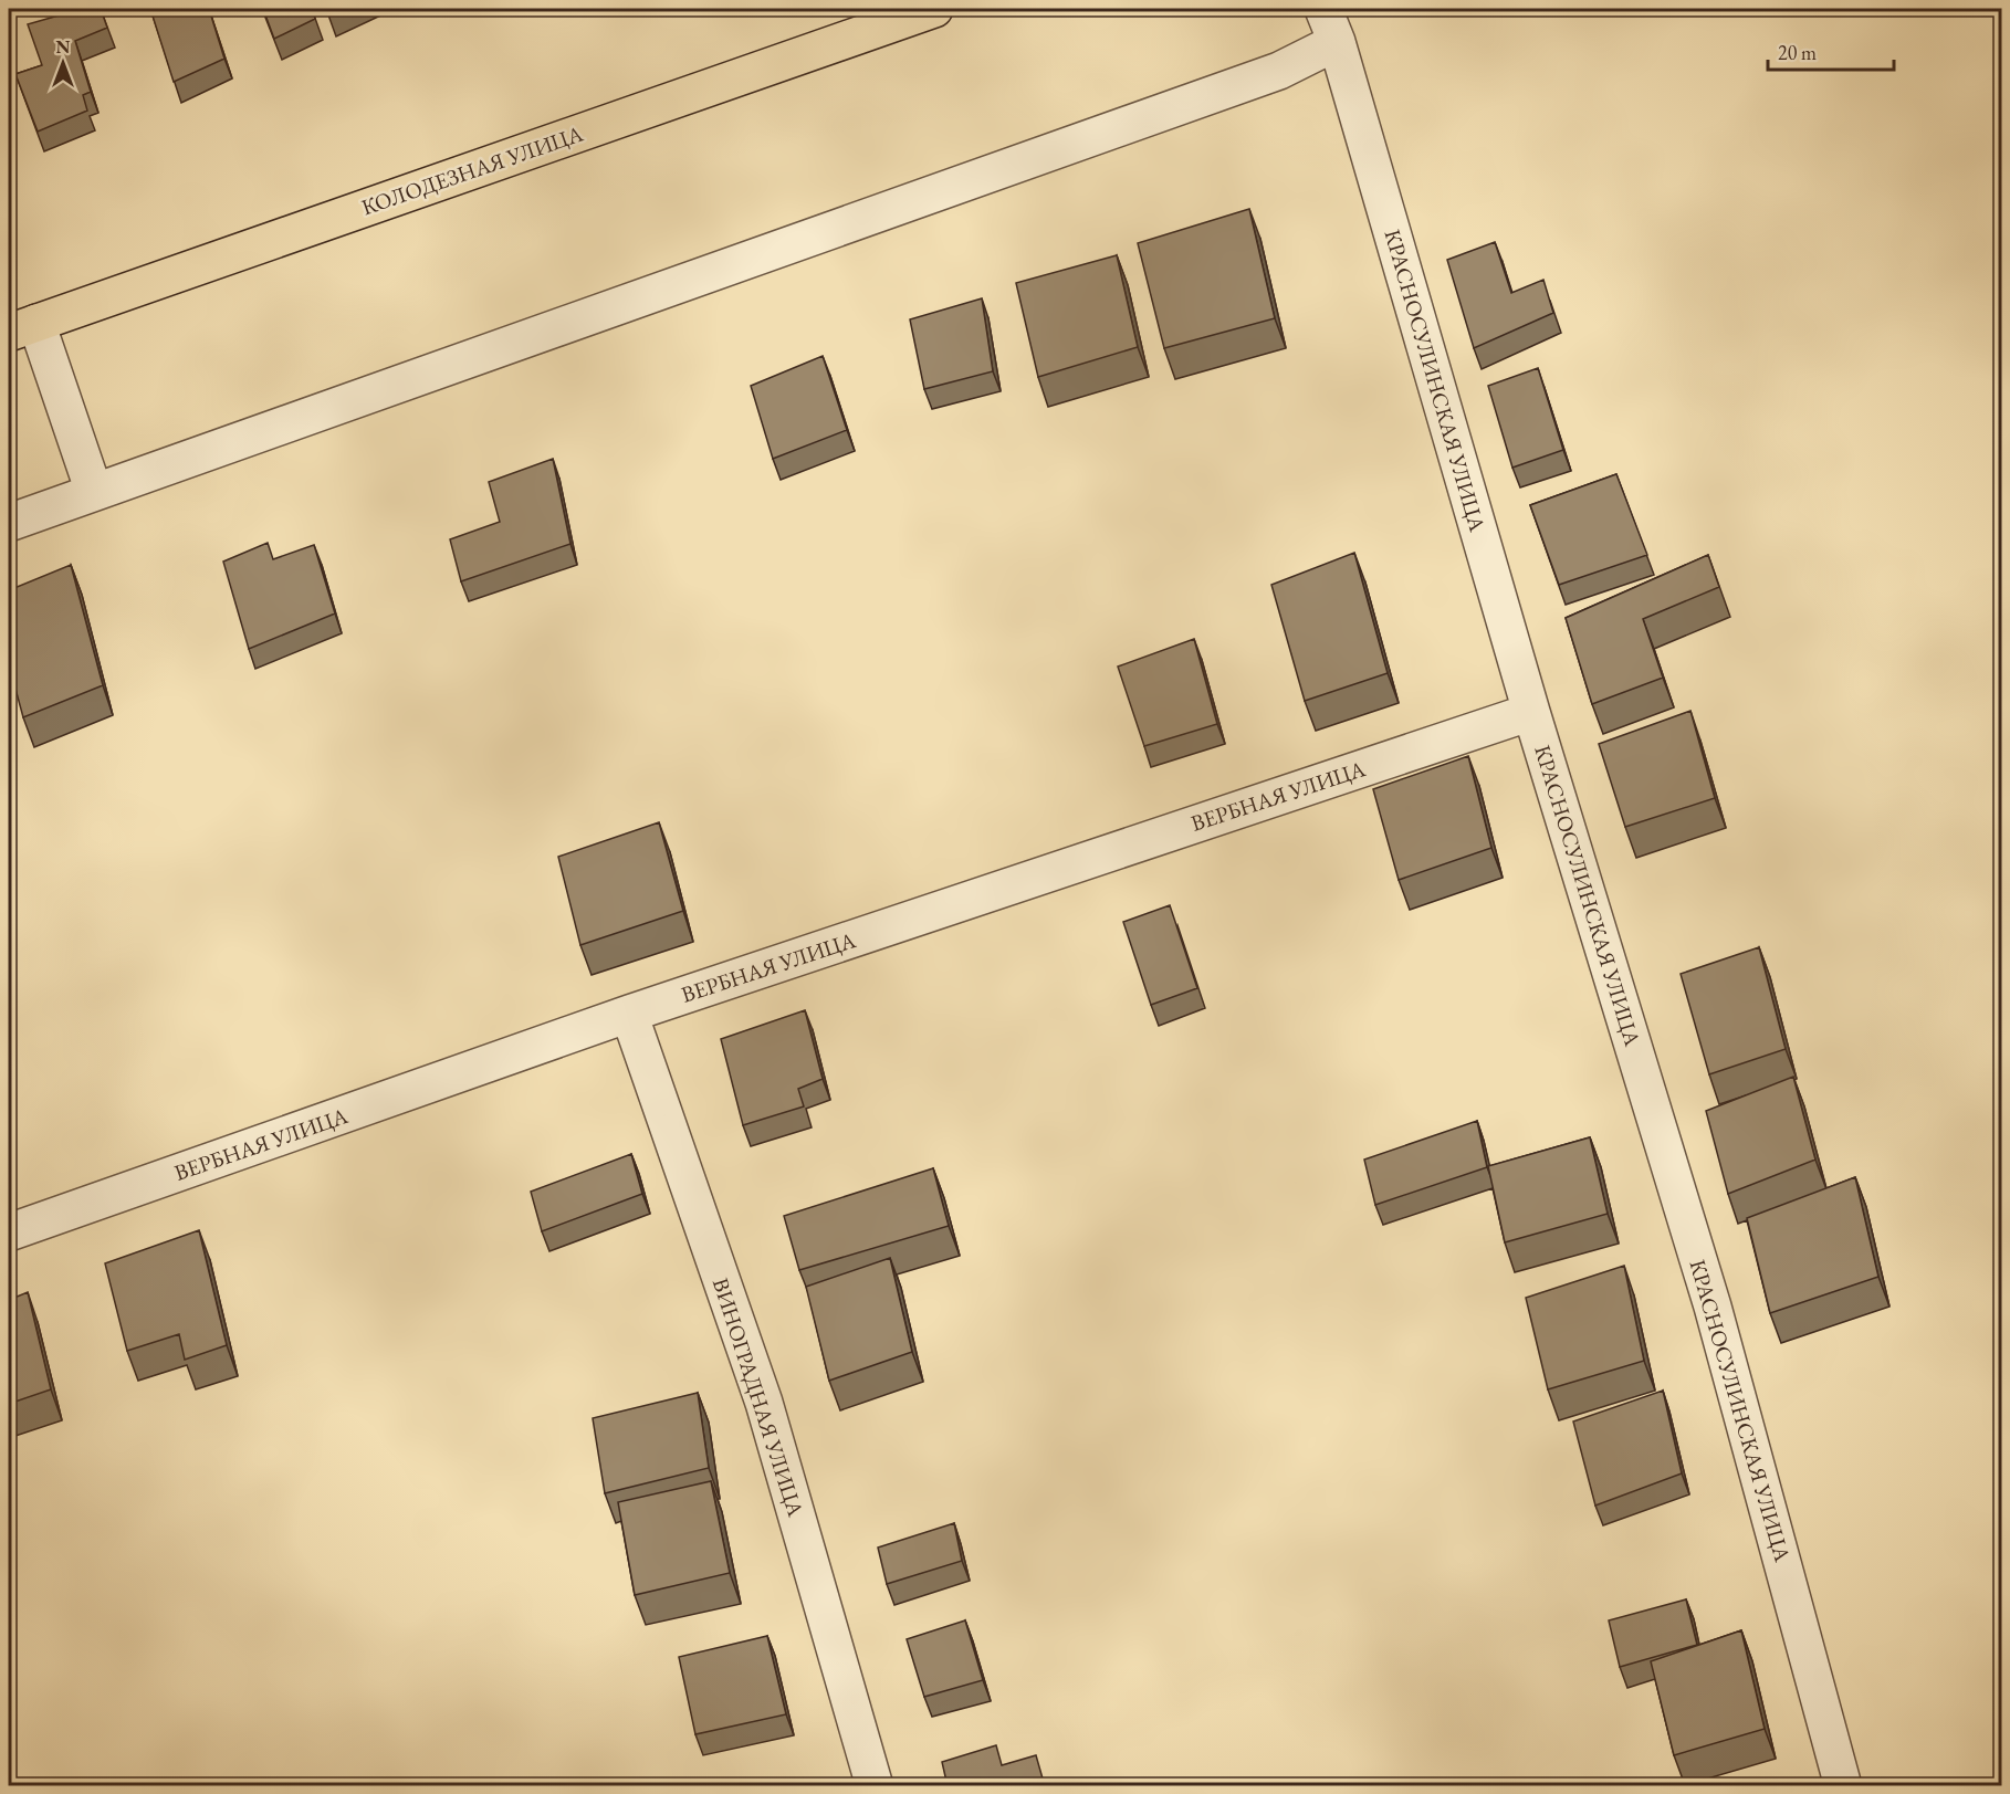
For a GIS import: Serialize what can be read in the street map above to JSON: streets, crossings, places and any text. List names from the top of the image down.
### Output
{
  "streets": {
    "main road": ["КОЛОДЕЗНАЯ УЛИЦА"],
    "street": ["КРАСНОСУЛИНСКАЯ УЛИЦА", "ВЕРБНАЯ УЛИЦА", "ВИНОГРАДНАЯ УЛИЦА"]
  },
  "crossings": [
    ["КРАСНОСУЛИНСКАЯ УЛИЦА", "ВЕРБНАЯ УЛИЦА"],
    ["ВЕРБНАЯ УЛИЦА", "ВИНОГРАДНАЯ УЛИЦА"]
  ],
  "scale_bar": "20 m",
  "north": "top"
}
